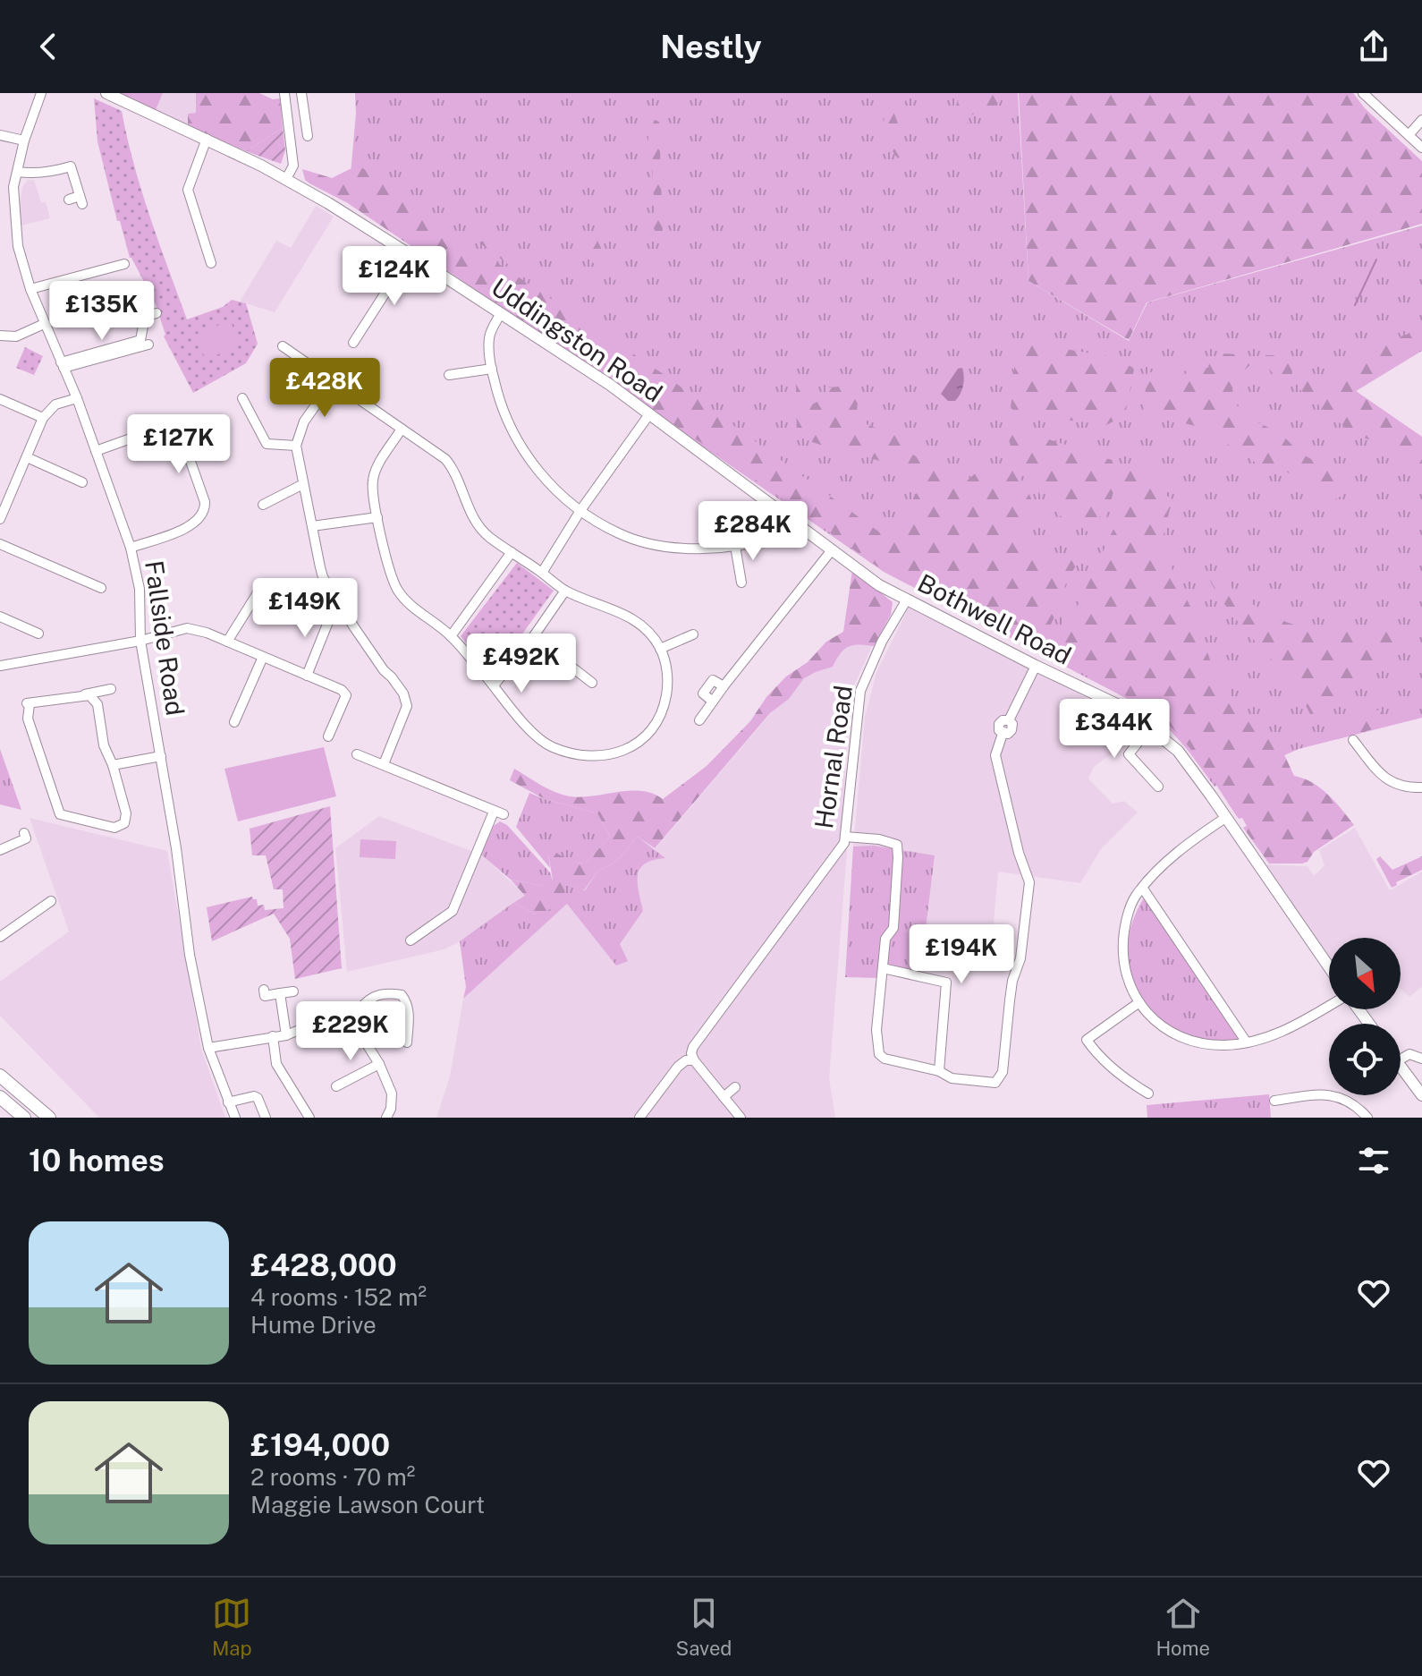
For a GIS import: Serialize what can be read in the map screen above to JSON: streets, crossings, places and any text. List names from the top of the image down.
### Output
{
  "streets": {
    "main road": ["Uddingston Road", "Bothwell Road"],
    "street": ["Fallside Road", "Hornal Road"]
  },
  "crossings": [
    ["Uddingston Road", "Bothwell Road"],
    ["Bothwell Road", "Hornal Road"]
  ],
  "north": "bottom right",
  "page": {
    "header": "Nestly",
    "price": [
      "£124K",
      "£135K",
      "£428K",
      "£127K",
      "£284K",
      "£149K",
      "£492K",
      "£344K",
      "£194K",
      "£229K"
    ],
    "heading": "10 homes",
    "list": [
      {
        "name": "£428,000",
        "note": "4 rooms · 152 m² · Hume Drive"
      },
      {
        "name": "£194,000",
        "note": "2 rooms · 70 m² · Maggie Lawson Court"
      }
    ],
    "tabs": ["Map", "Saved", "Home"]
  }
}
